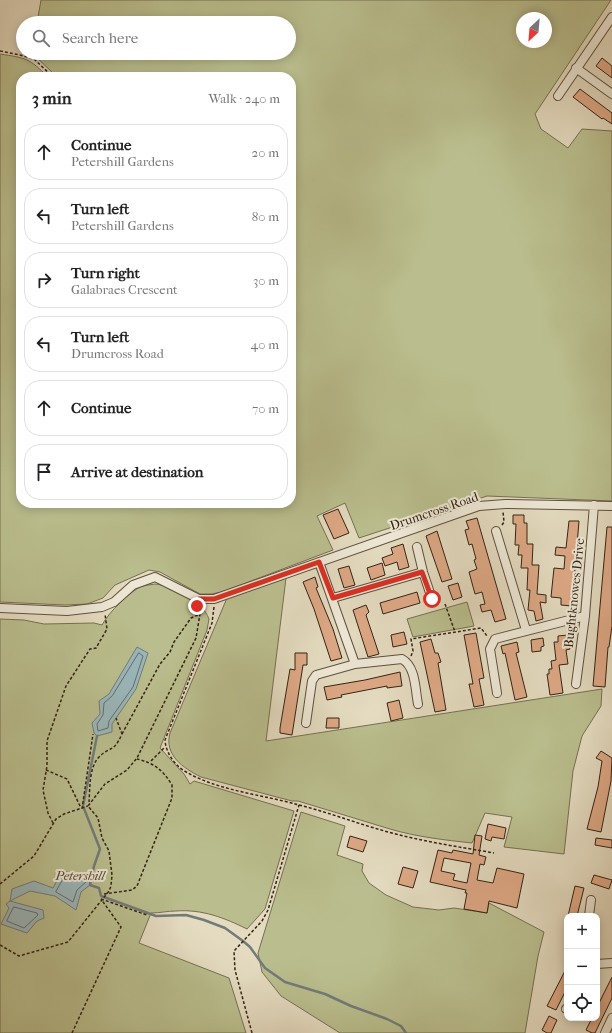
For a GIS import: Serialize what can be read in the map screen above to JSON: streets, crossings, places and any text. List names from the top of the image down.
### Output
{
  "streets": {
    "street": ["Drumcross Road", "Bughtknowes Drive"]
  },
  "crossings": [
    ["Drumcross Road", "Bughtknowes Drive"]
  ],
  "parks": ["Petershill"],
  "north": "bottom left",
  "page": {
    "search": "Search here",
    "heading": ["3 min", "Walk · 240 m"],
    "list": [
      ["Continue", "Petershill Gardens", "20 m"],
      ["Turn left", "Petershill Gardens", "80 m"],
      ["Turn right", "Galabraes Crescent", "30 m"],
      ["Turn left", "Drumcross Road", "40 m"],
      ["Continue", "70 m"],
      "Arrive at destination"
    ],
    "map_buttons": ["+", "−"]
  }
}
